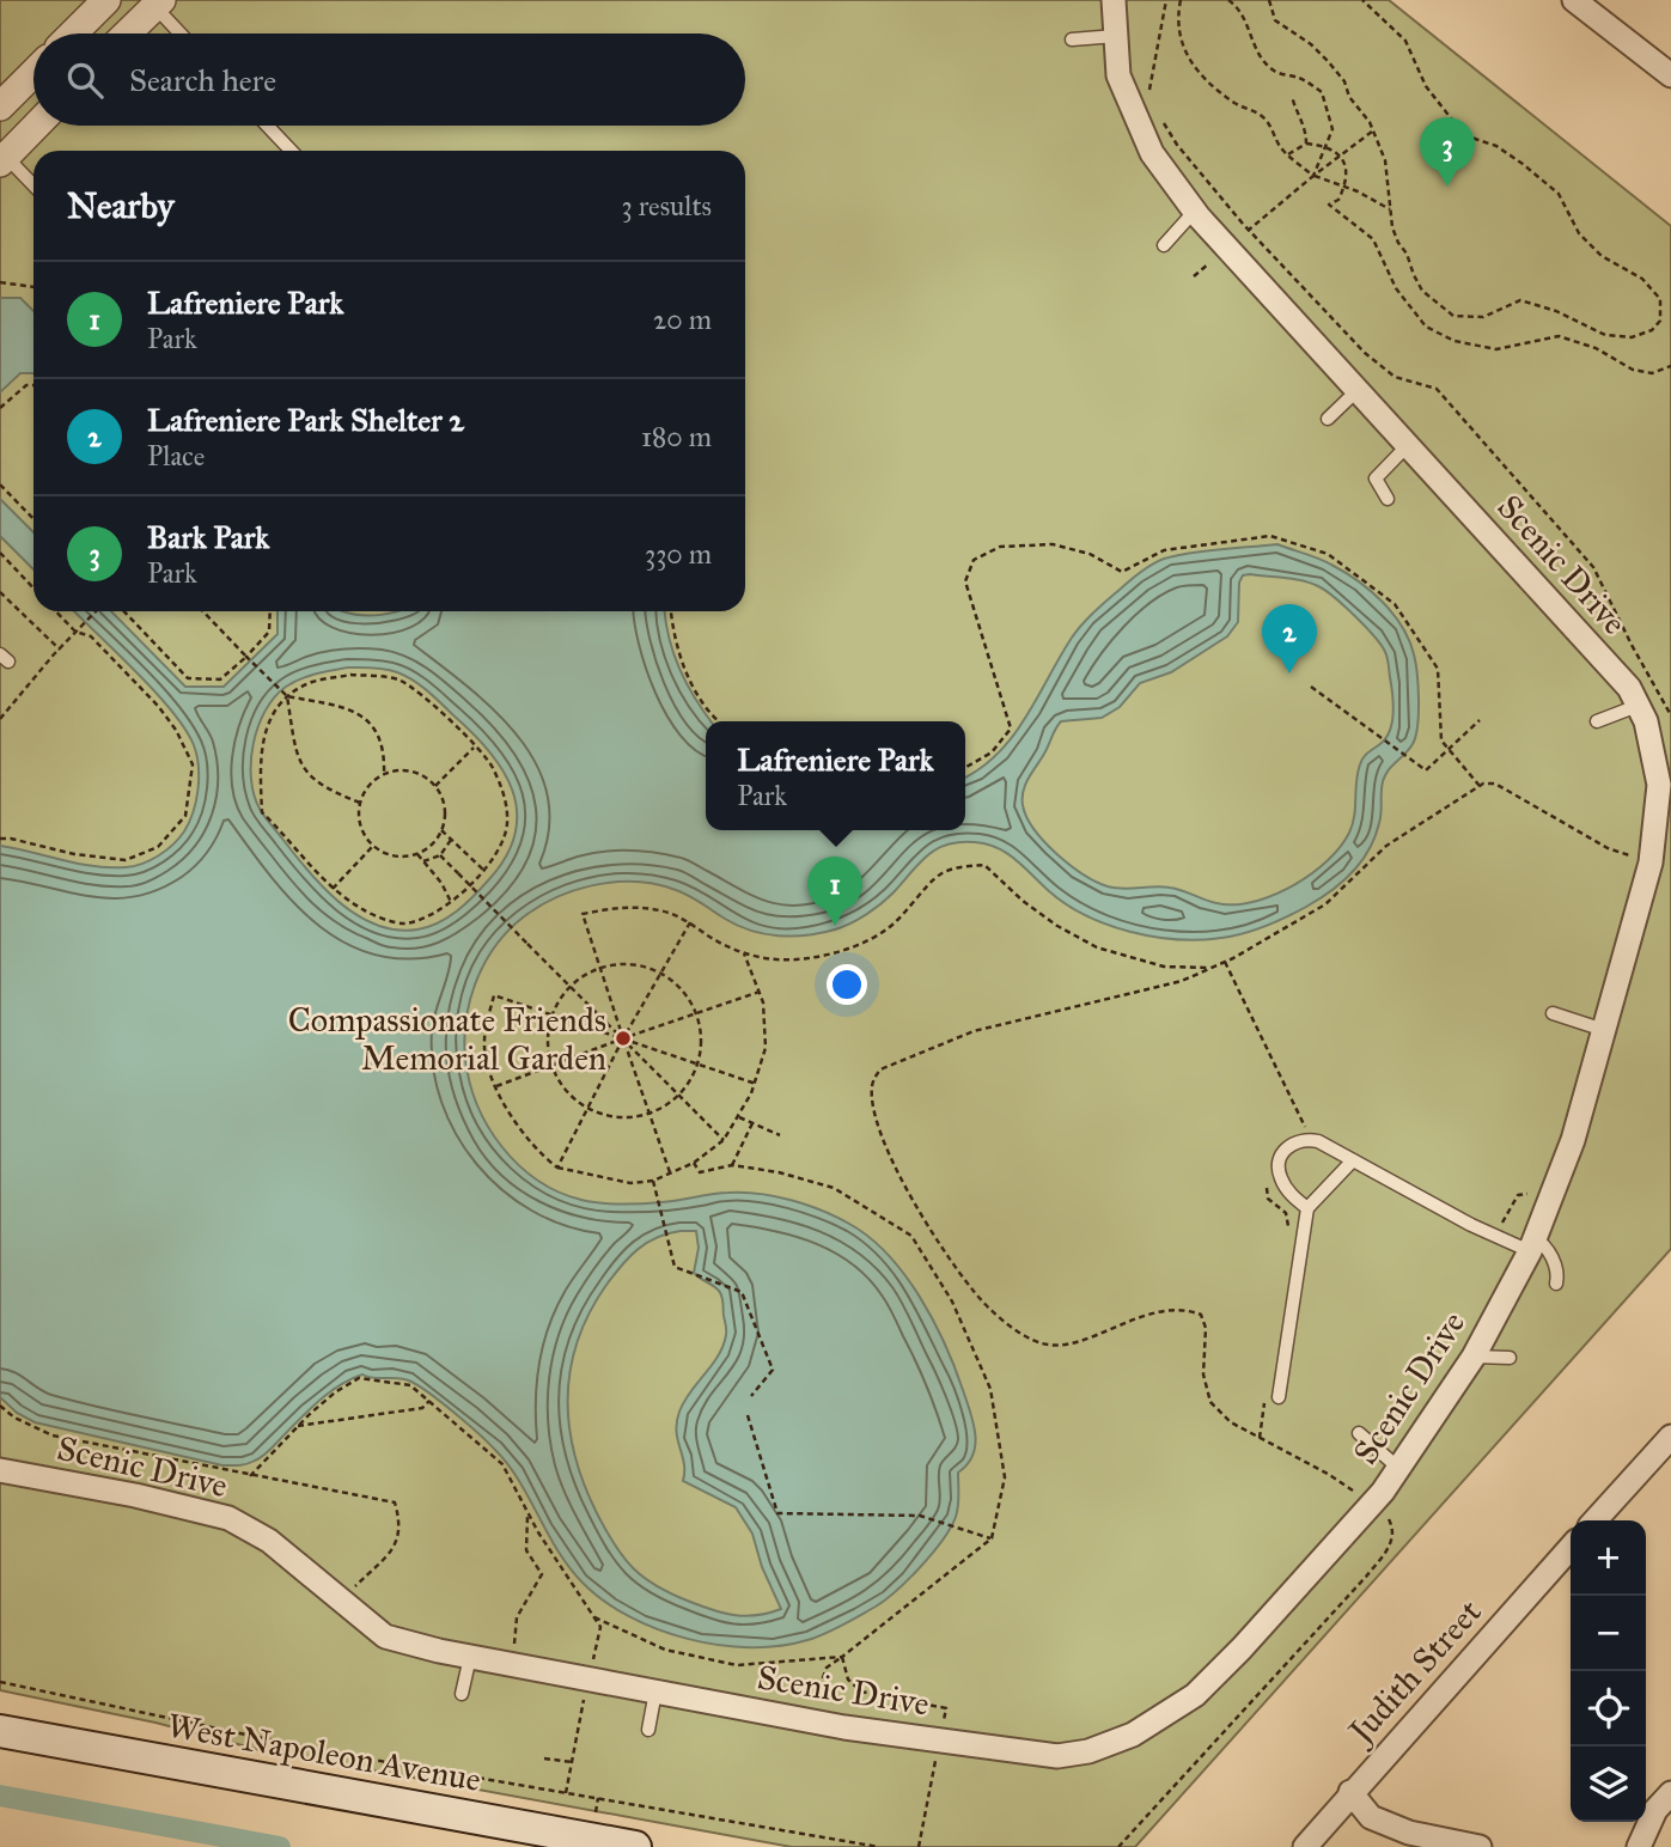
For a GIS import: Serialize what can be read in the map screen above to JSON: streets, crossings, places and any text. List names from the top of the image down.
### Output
{
  "streets": {
    "main road": ["West Napoleon Avenue"],
    "street": ["Scenic Drive", "Judith Street"]
  },
  "places": ["Compassionate Friends Memorial Garden"],
  "page": {
    "search": "Search here",
    "pins": ["3", "2", "1"],
    "heading": ["Nearby", "3 results"],
    "list": [
      {
        "mark": "1",
        "name": "Lafreniere Park",
        "note": "Park",
        "value": "20 m"
      },
      {
        "mark": "2",
        "name": "Lafreniere Park Shelter 2",
        "note": "Place",
        "value": "180 m"
      },
      {
        "mark": "3",
        "name": "Bark Park",
        "note": "Park",
        "value": "330 m"
      }
    ],
    "popup": ["Lafreniere Park", "Park"],
    "map_buttons": ["+", "−"]
  }
}
